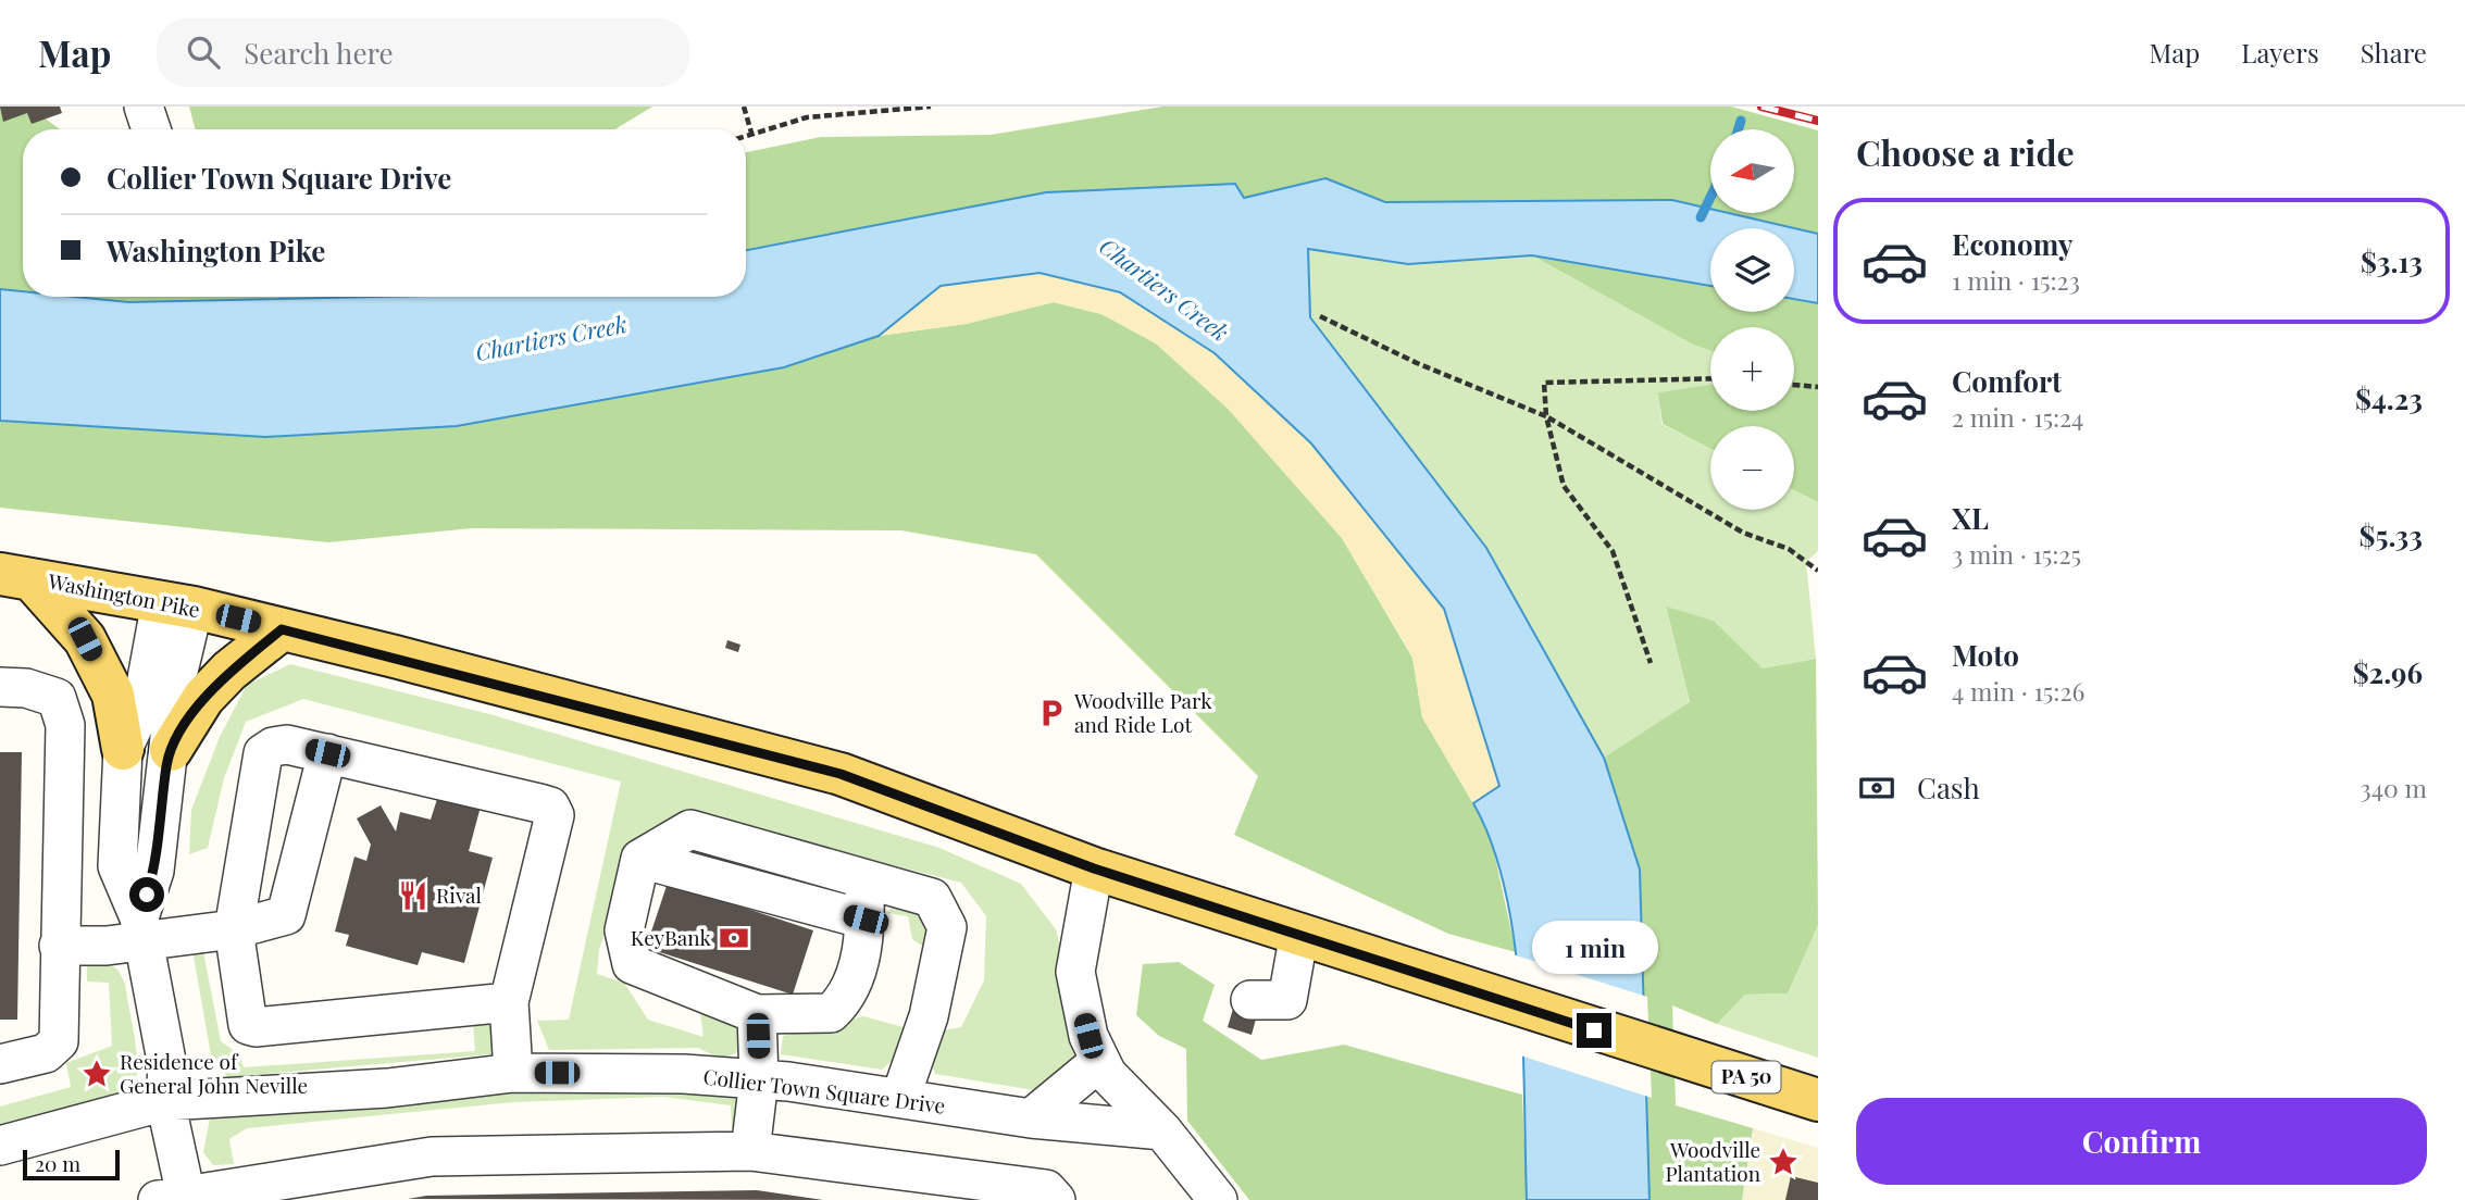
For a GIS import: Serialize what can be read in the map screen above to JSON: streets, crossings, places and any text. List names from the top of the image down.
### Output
{
  "streets": {
    "main road": ["Washington Pike", "PA 50"],
    "street": ["Collier Town Square Drive"]
  },
  "water": ["Chartiers Creek"],
  "places": {
    "parking": ["Woodville Park and Ride Lot"],
    "restaurant": ["Rival"],
    "bank": ["KeyBank"],
    "place": ["Residence of General John Neville", "Woodville Plantation"]
  },
  "scale_bar": "20 m",
  "north": "left",
  "page": {
    "header": "Map",
    "search": "Search here",
    "nav": ["Map", "Layers", "Share"],
    "heading": "Choose a ride",
    "map_buttons": ["+", "−"],
    "banner": ["Collier Town Square Drive", "Washington Pike"],
    "list": [
      {
        "name": "Economy",
        "note": "1 min · 15:23",
        "value": "$3.13"
      },
      {
        "name": "Comfort",
        "note": "2 min · 15:24",
        "value": "$4.23"
      },
      {
        "name": "XL",
        "note": "3 min · 15:25",
        "value": "$5.33"
      },
      {
        "name": "Moto",
        "note": "4 min · 15:26",
        "value": "$2.96"
      }
    ],
    "pay": ["Cash", "340 m"],
    "bubble": "1 min",
    "buttons": "Confirm",
    "scale": "20 m"
  }
}
